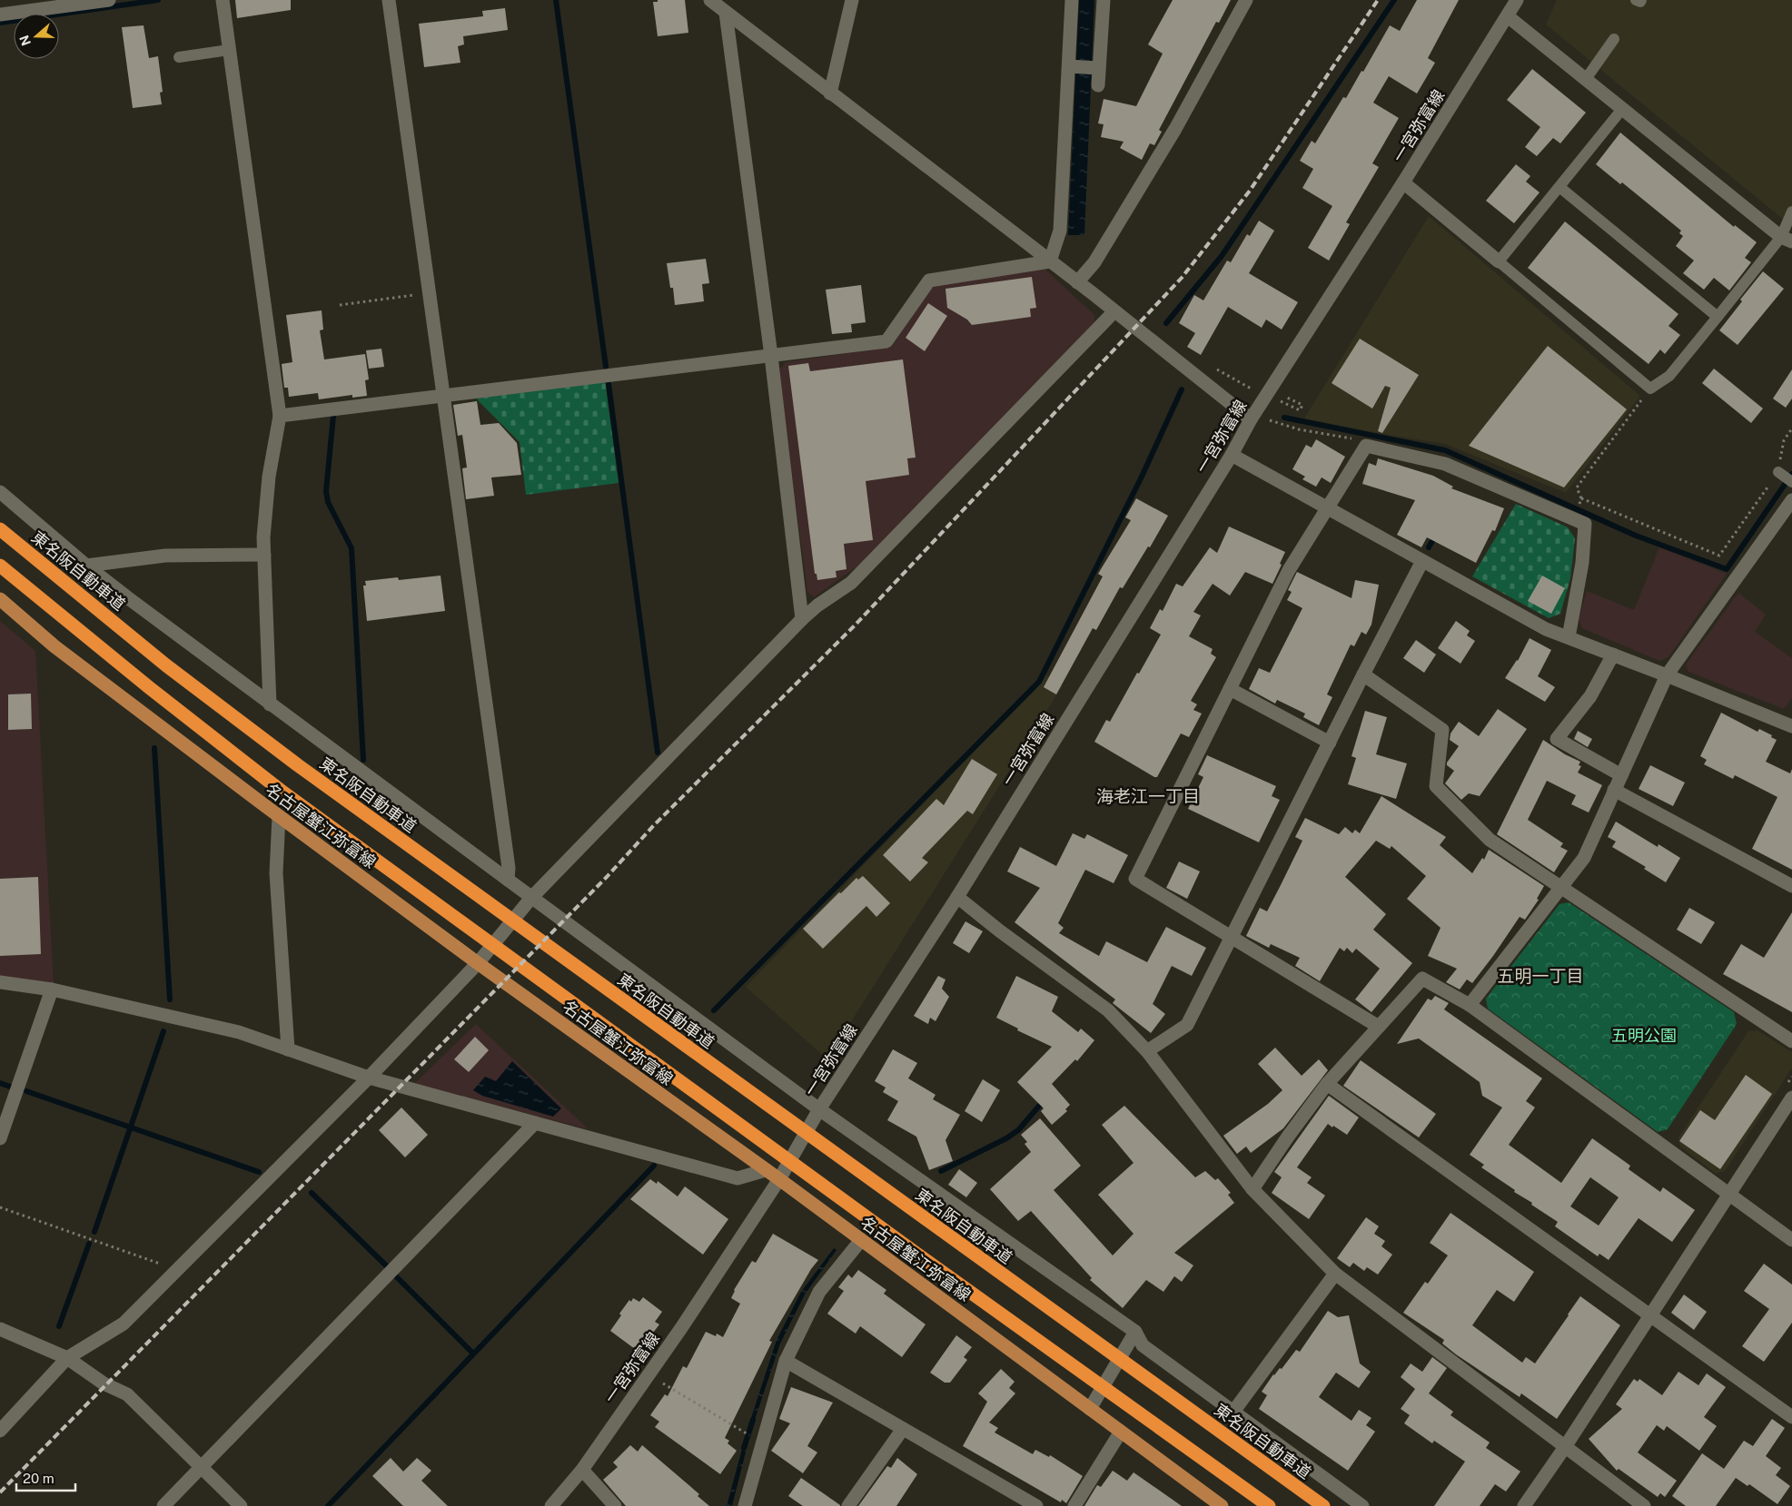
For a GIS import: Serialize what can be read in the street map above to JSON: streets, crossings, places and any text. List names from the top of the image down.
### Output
{
  "streets": {
    "highway": ["東名阪自動車道"],
    "main road": ["名古屋蟹江弥富線"],
    "street": ["一宮弥富線"]
  },
  "crossings": [
    ["一宮弥富線", "名古屋蟹江弥富線"]
  ],
  "districts": ["海老江一丁目", "五明一丁目"],
  "parks": ["五明公園"],
  "scale_bar": "20 m",
  "north": "left"
}
